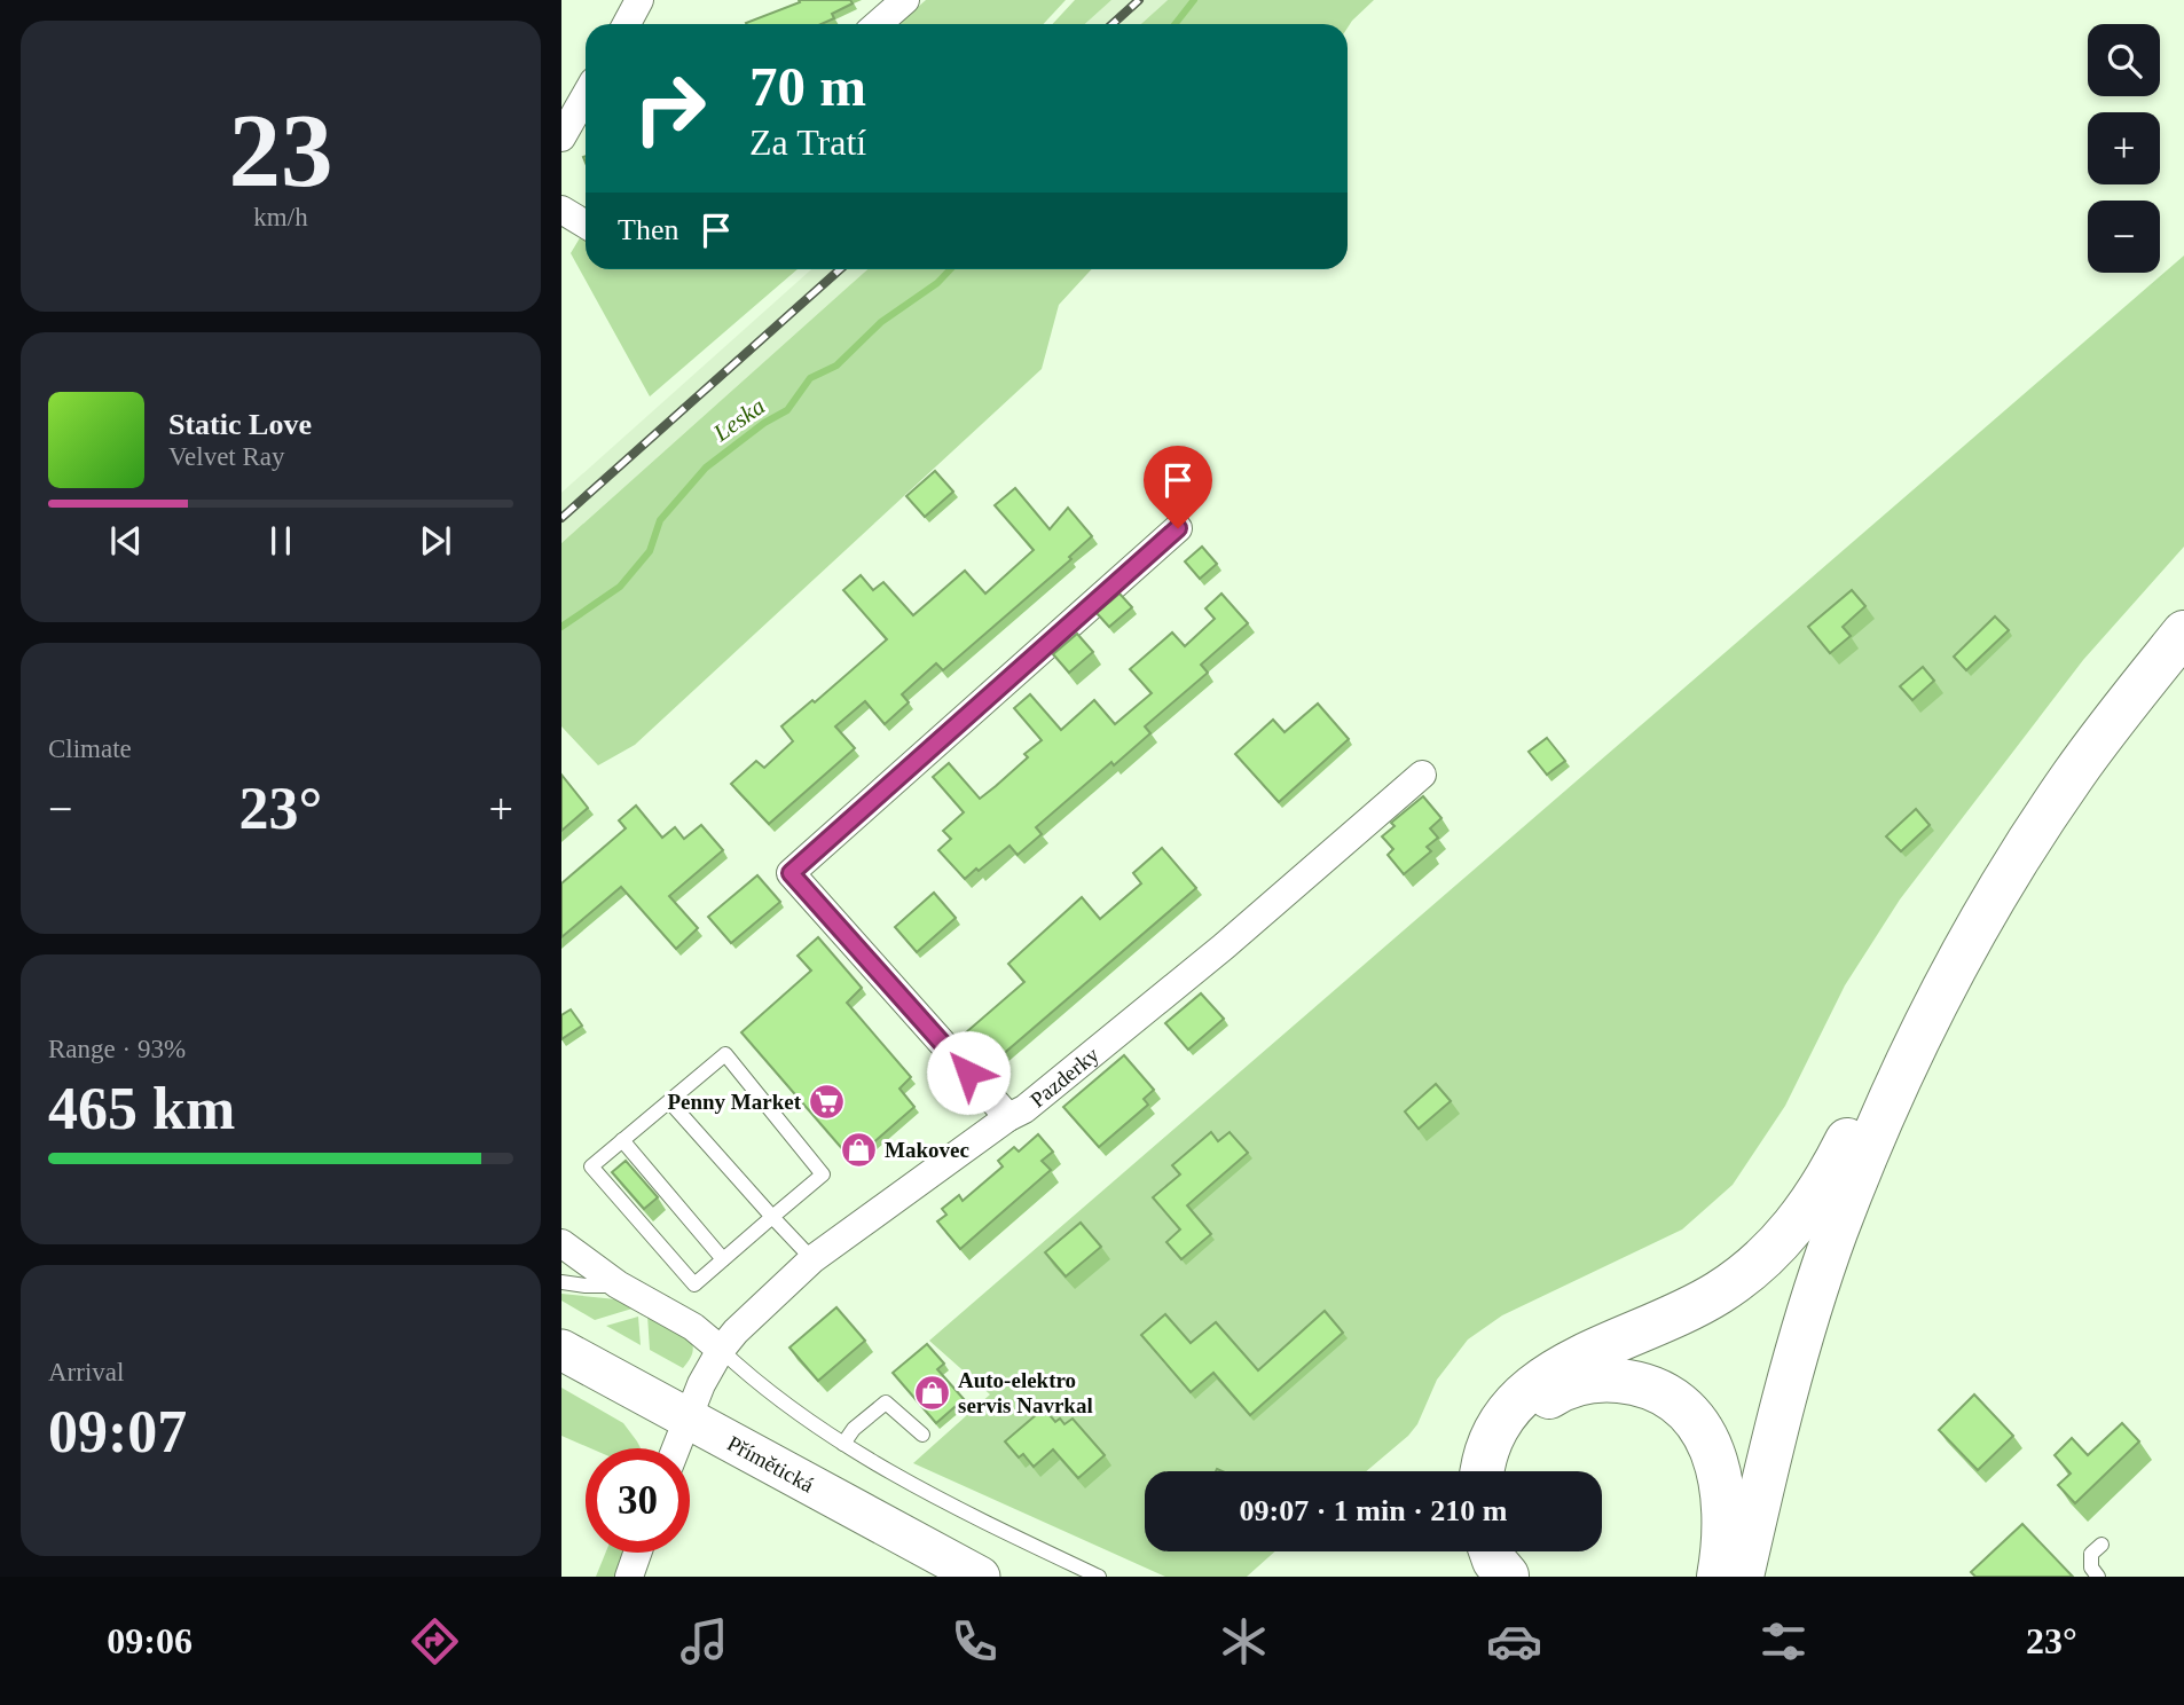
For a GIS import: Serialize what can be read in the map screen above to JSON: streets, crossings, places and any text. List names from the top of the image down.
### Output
{
  "streets": {
    "main road": ["Přímětická"],
    "street": ["Pazderky"]
  },
  "crossings": [
    ["Pazderky", "Přímětická"]
  ],
  "water": ["Leska"],
  "places": {
    "supermarket": ["Penny Market"],
    "shop": ["Makovec", "Auto-elektro servis Navrkal"]
  },
  "page": {
    "tile": [
      ["23", "km/h"],
      "Climate",
      ["Range · 93%", "465 km"],
      ["Arrival", "09:07"]
    ],
    "map_buttons": ["+", "−"],
    "turn": ["70 m", "Za Tratí"],
    "then": "Then",
    "song": ["Static Love", "Velvet Ray"],
    "heat": ["−", "23°", "+"],
    "limit": "30",
    "trip": "09:07 · 1 min · 210 m",
    "tabs": ["09:06", "23°"]
  }
}
